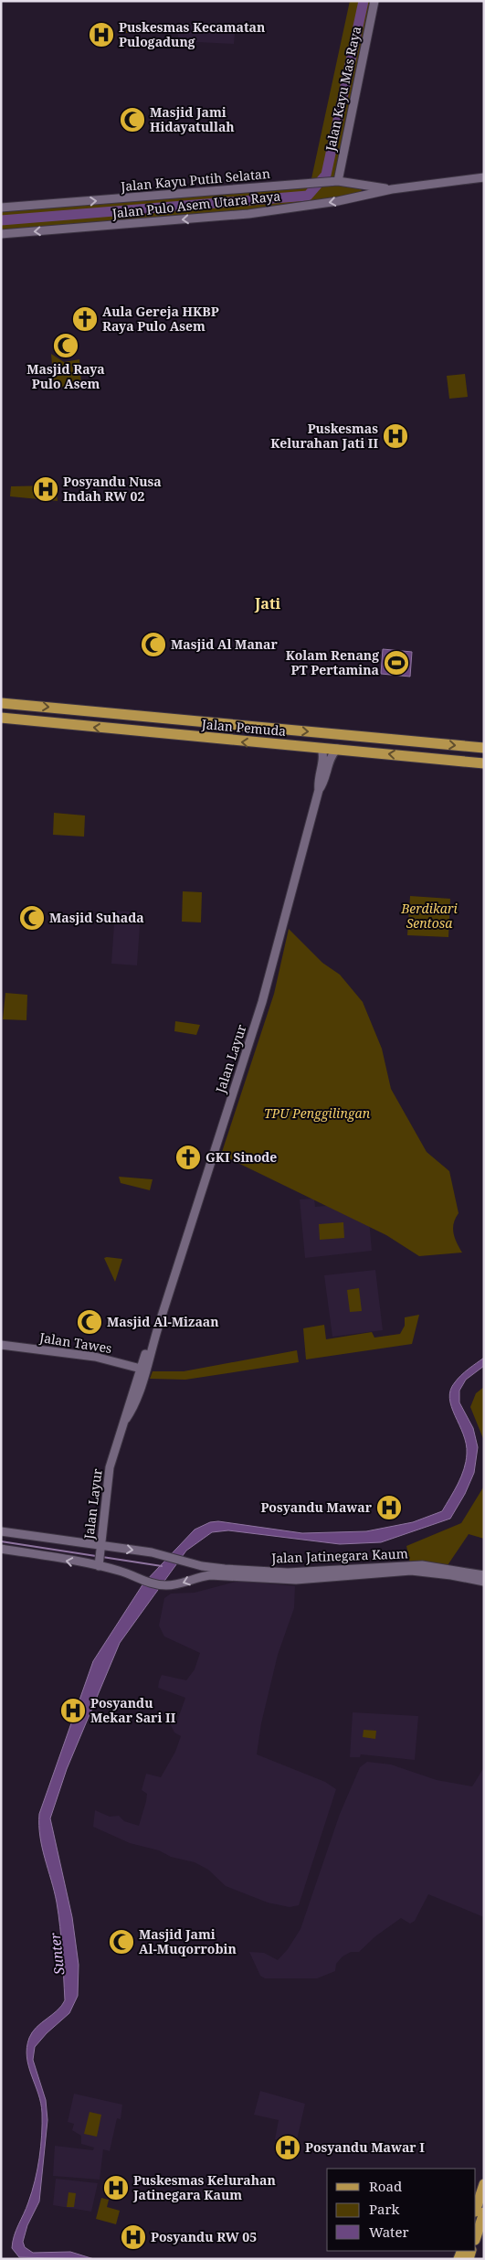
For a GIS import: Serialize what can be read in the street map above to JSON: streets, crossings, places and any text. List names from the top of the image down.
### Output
{
  "streets": {
    "main road": ["Jalan Pemuda"],
    "street": [
      "Jalan Kayu Mas Raya",
      "Jalan Kayu Putih Selatan",
      "Jalan Pulo Asem Utara Raya",
      "Jalan Layur",
      "Jalan Tawes",
      "Jalan Jatinegara Kaum"
    ]
  },
  "crossings": [
    ["Jalan Kayu Mas Raya", "Jalan Kayu Putih Selatan"],
    ["Jalan Kayu Putih Selatan", "Jalan Pulo Asem Utara Raya"],
    ["Jalan Pemuda", "Jalan Layur"],
    ["Jalan Layur", "Jalan Tawes"],
    ["Jalan Layur", "Jalan Jatinegara Kaum"]
  ],
  "one_way": ["Jalan Kayu Putih Selatan", "Jalan Pulo Asem Utara Raya"],
  "districts": ["Jati"],
  "water": ["Sunter"],
  "parks": ["Berdikari Sentosa", "TPU Penggilingan"],
  "places": {
    "hospital": [
      "Puskesmas Kecamatan Pulogadung",
      "Puskesmas Kelurahan Jati II",
      "Posyandu Nusa Indah RW 02",
      "Posyandu Mawar",
      "Posyandu Mekar Sari II",
      "Posyandu Mawar I",
      "Puskesmas Kelurahan Jatinegara Kaum",
      "Posyandu RW 05"
    ],
    "mosque": [
      "Masjid Jami Hidayatullah",
      "Masjid Raya Pulo Asem",
      "Masjid Al Manar",
      "Masjid Suhada",
      "Masjid Al-Mizaan",
      "Masjid Jami Al-Muqorrobin"
    ],
    "church": ["Aula Gereja HKBP Raya Pulo Asem", "GKI Sinode"],
    "sports": ["Kolam Renang PT Pertamina"]
  },
  "legend": ["Road", "Park", "Water"]
}
